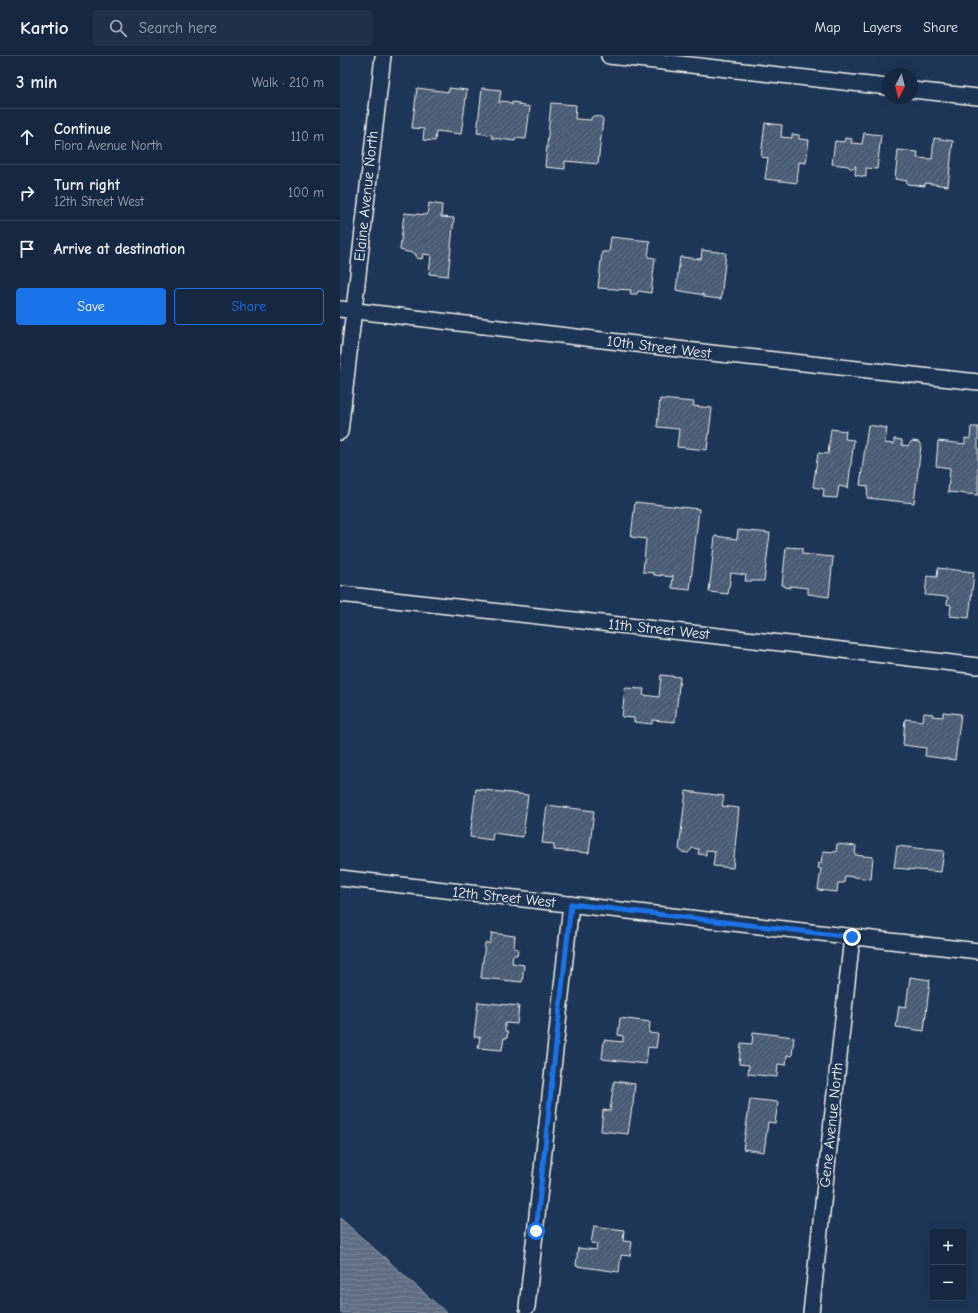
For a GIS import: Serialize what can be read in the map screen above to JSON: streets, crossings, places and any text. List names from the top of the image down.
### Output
{
  "streets": {
    "street": [
      "Elaine Avenue North",
      "10th Street West",
      "11th Street West",
      "12th Street West",
      "Gene Avenue North"
    ]
  },
  "crossings": [
    ["Elaine Avenue North", "10th Street West"],
    ["12th Street West", "Gene Avenue North"]
  ],
  "north": "bottom",
  "page": {
    "header": "Kartio",
    "search": "Search here",
    "nav": ["Map", "Layers", "Share"],
    "heading": ["3 min", "Walk · 210 m"],
    "list": [
      ["Continue", "Flora Avenue North", "110 m"],
      ["Turn right", "12th Street West", "100 m"],
      "Arrive at destination"
    ],
    "buttons": ["Save", "Share"],
    "map_buttons": ["+", "−"]
  }
}
